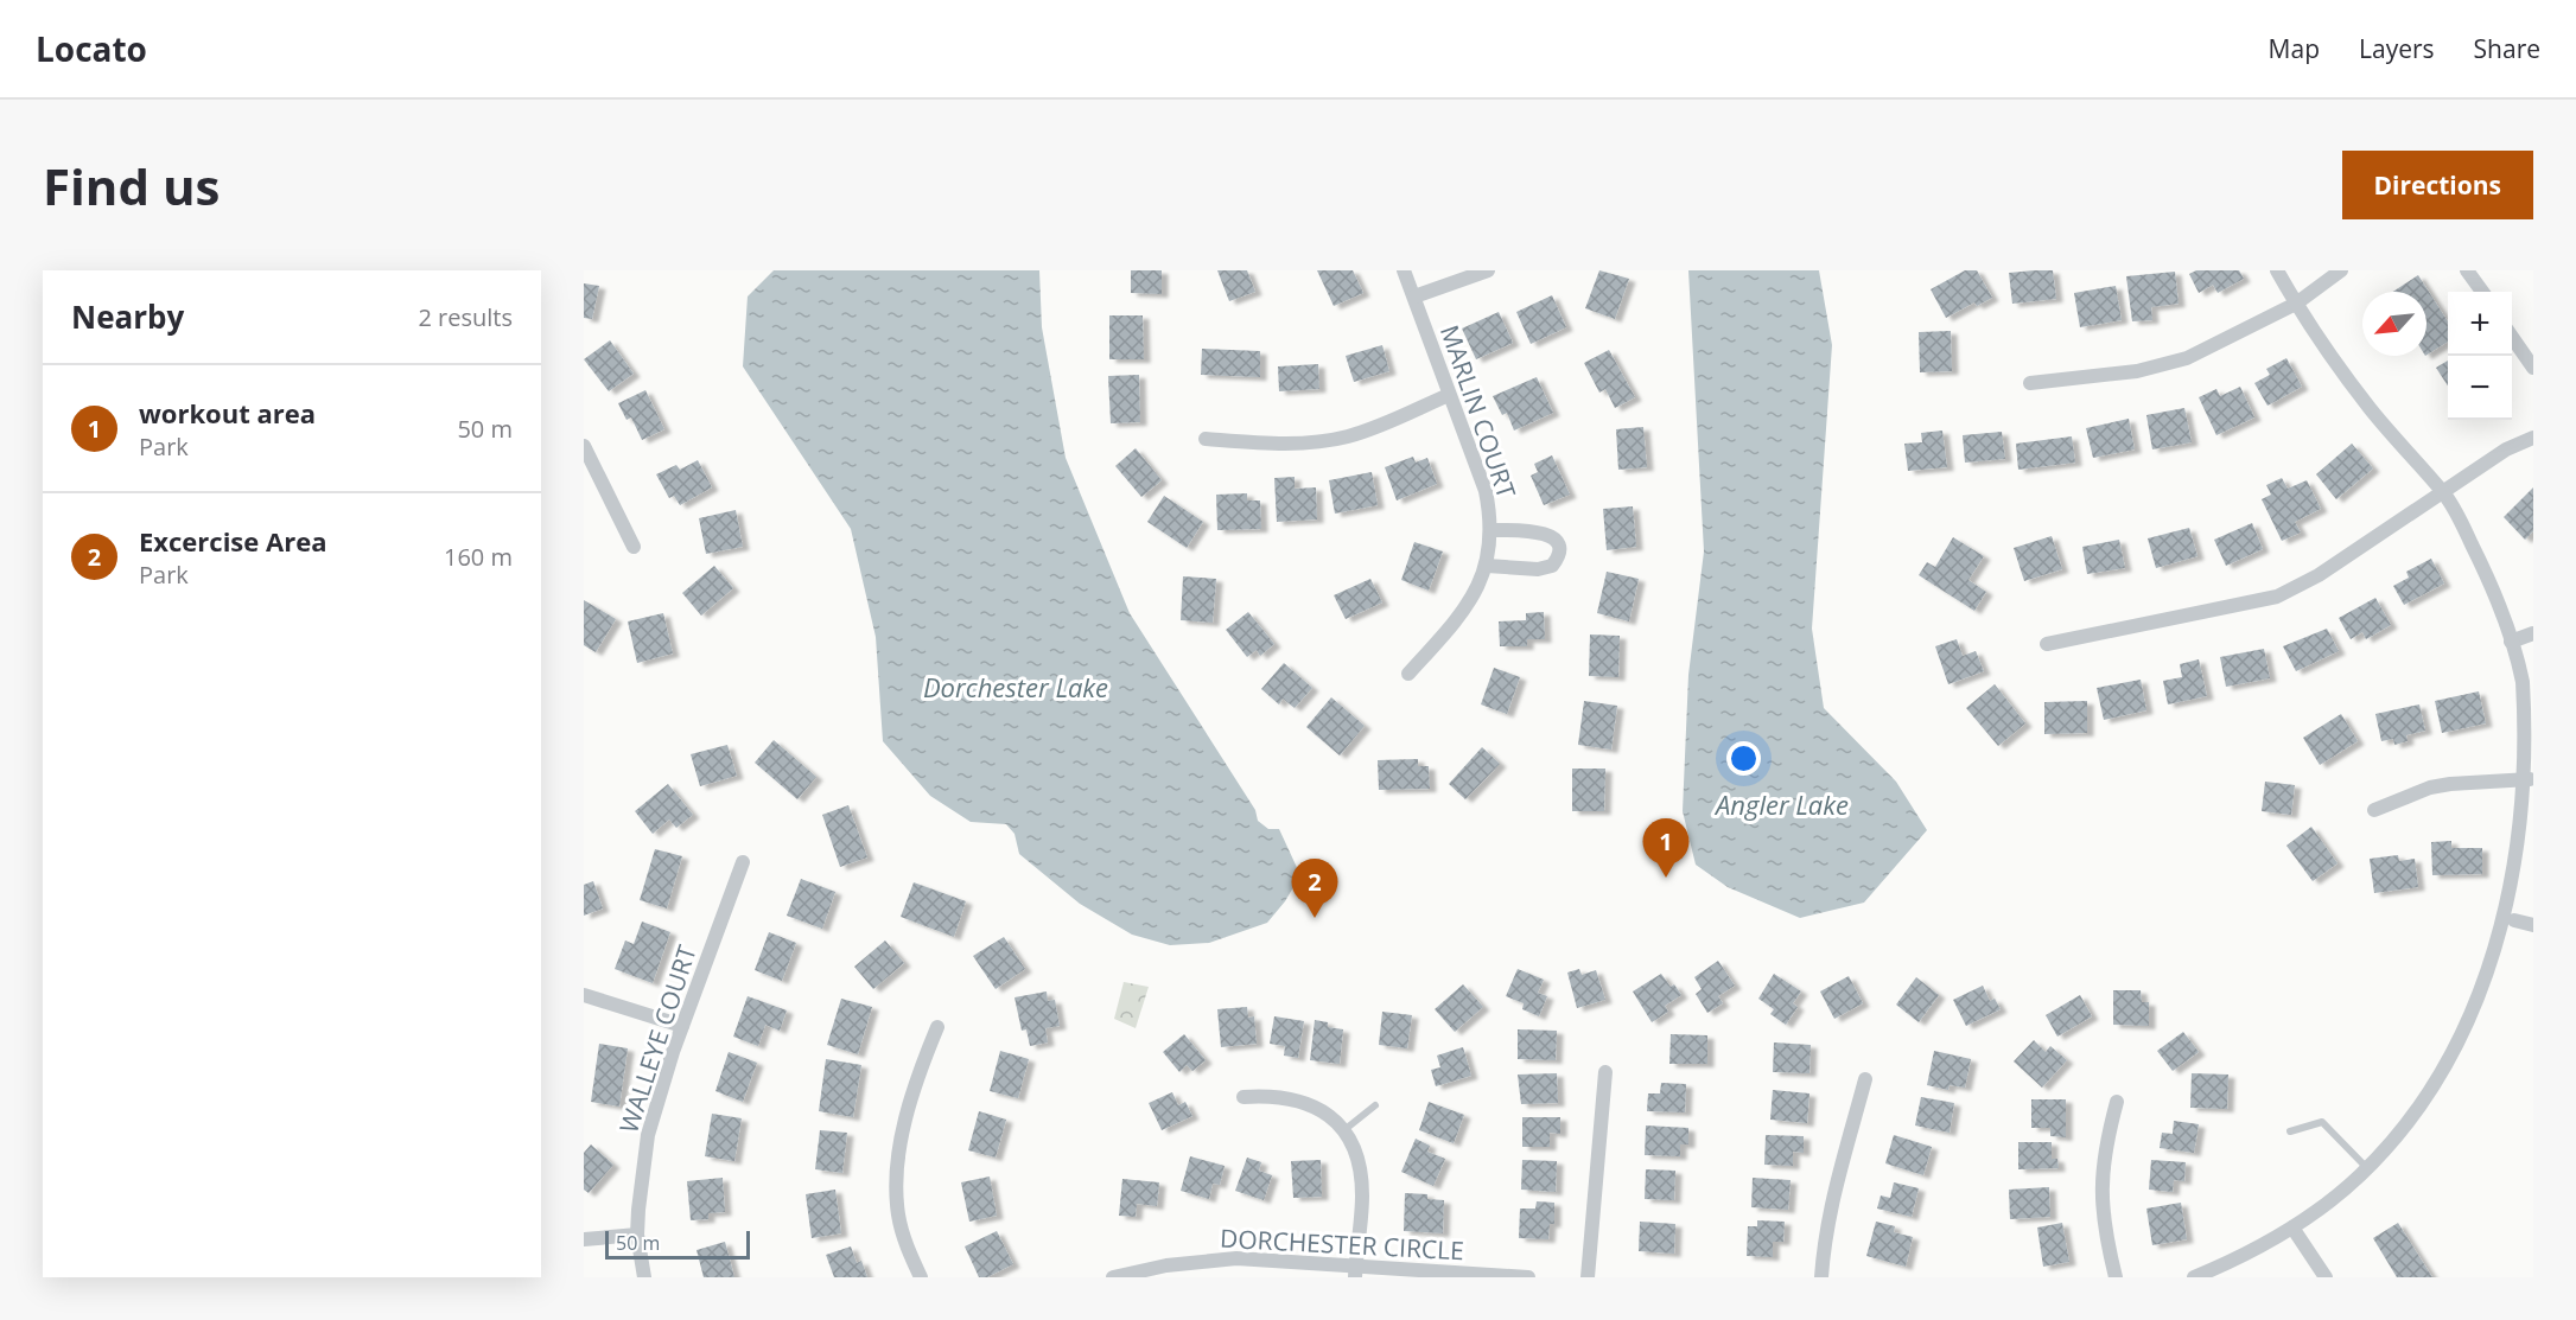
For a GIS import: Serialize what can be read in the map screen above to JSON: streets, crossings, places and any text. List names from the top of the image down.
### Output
{
  "streets": {
    "street": ["MARLIN COURT", "WALLEYE COURT", "DORCHESTER CIRCLE"]
  },
  "water": ["Dorchester Lake", "Angler Lake"],
  "scale_bar": "50 m",
  "north": "bottom left",
  "page": {
    "header": "Locato",
    "nav": ["Map", "Layers", "Share"],
    "buttons": "Directions",
    "title": "Find us",
    "heading": ["Nearby", "2 results"],
    "map_buttons": ["+", "−"],
    "list": [
      {
        "mark": "1",
        "name": "workout area",
        "note": "Park",
        "value": "50 m"
      },
      {
        "mark": "2",
        "name": "Excercise Area",
        "note": "Park",
        "value": "160 m"
      }
    ],
    "pins": ["1", "2"],
    "scale": "50 m"
  }
}
